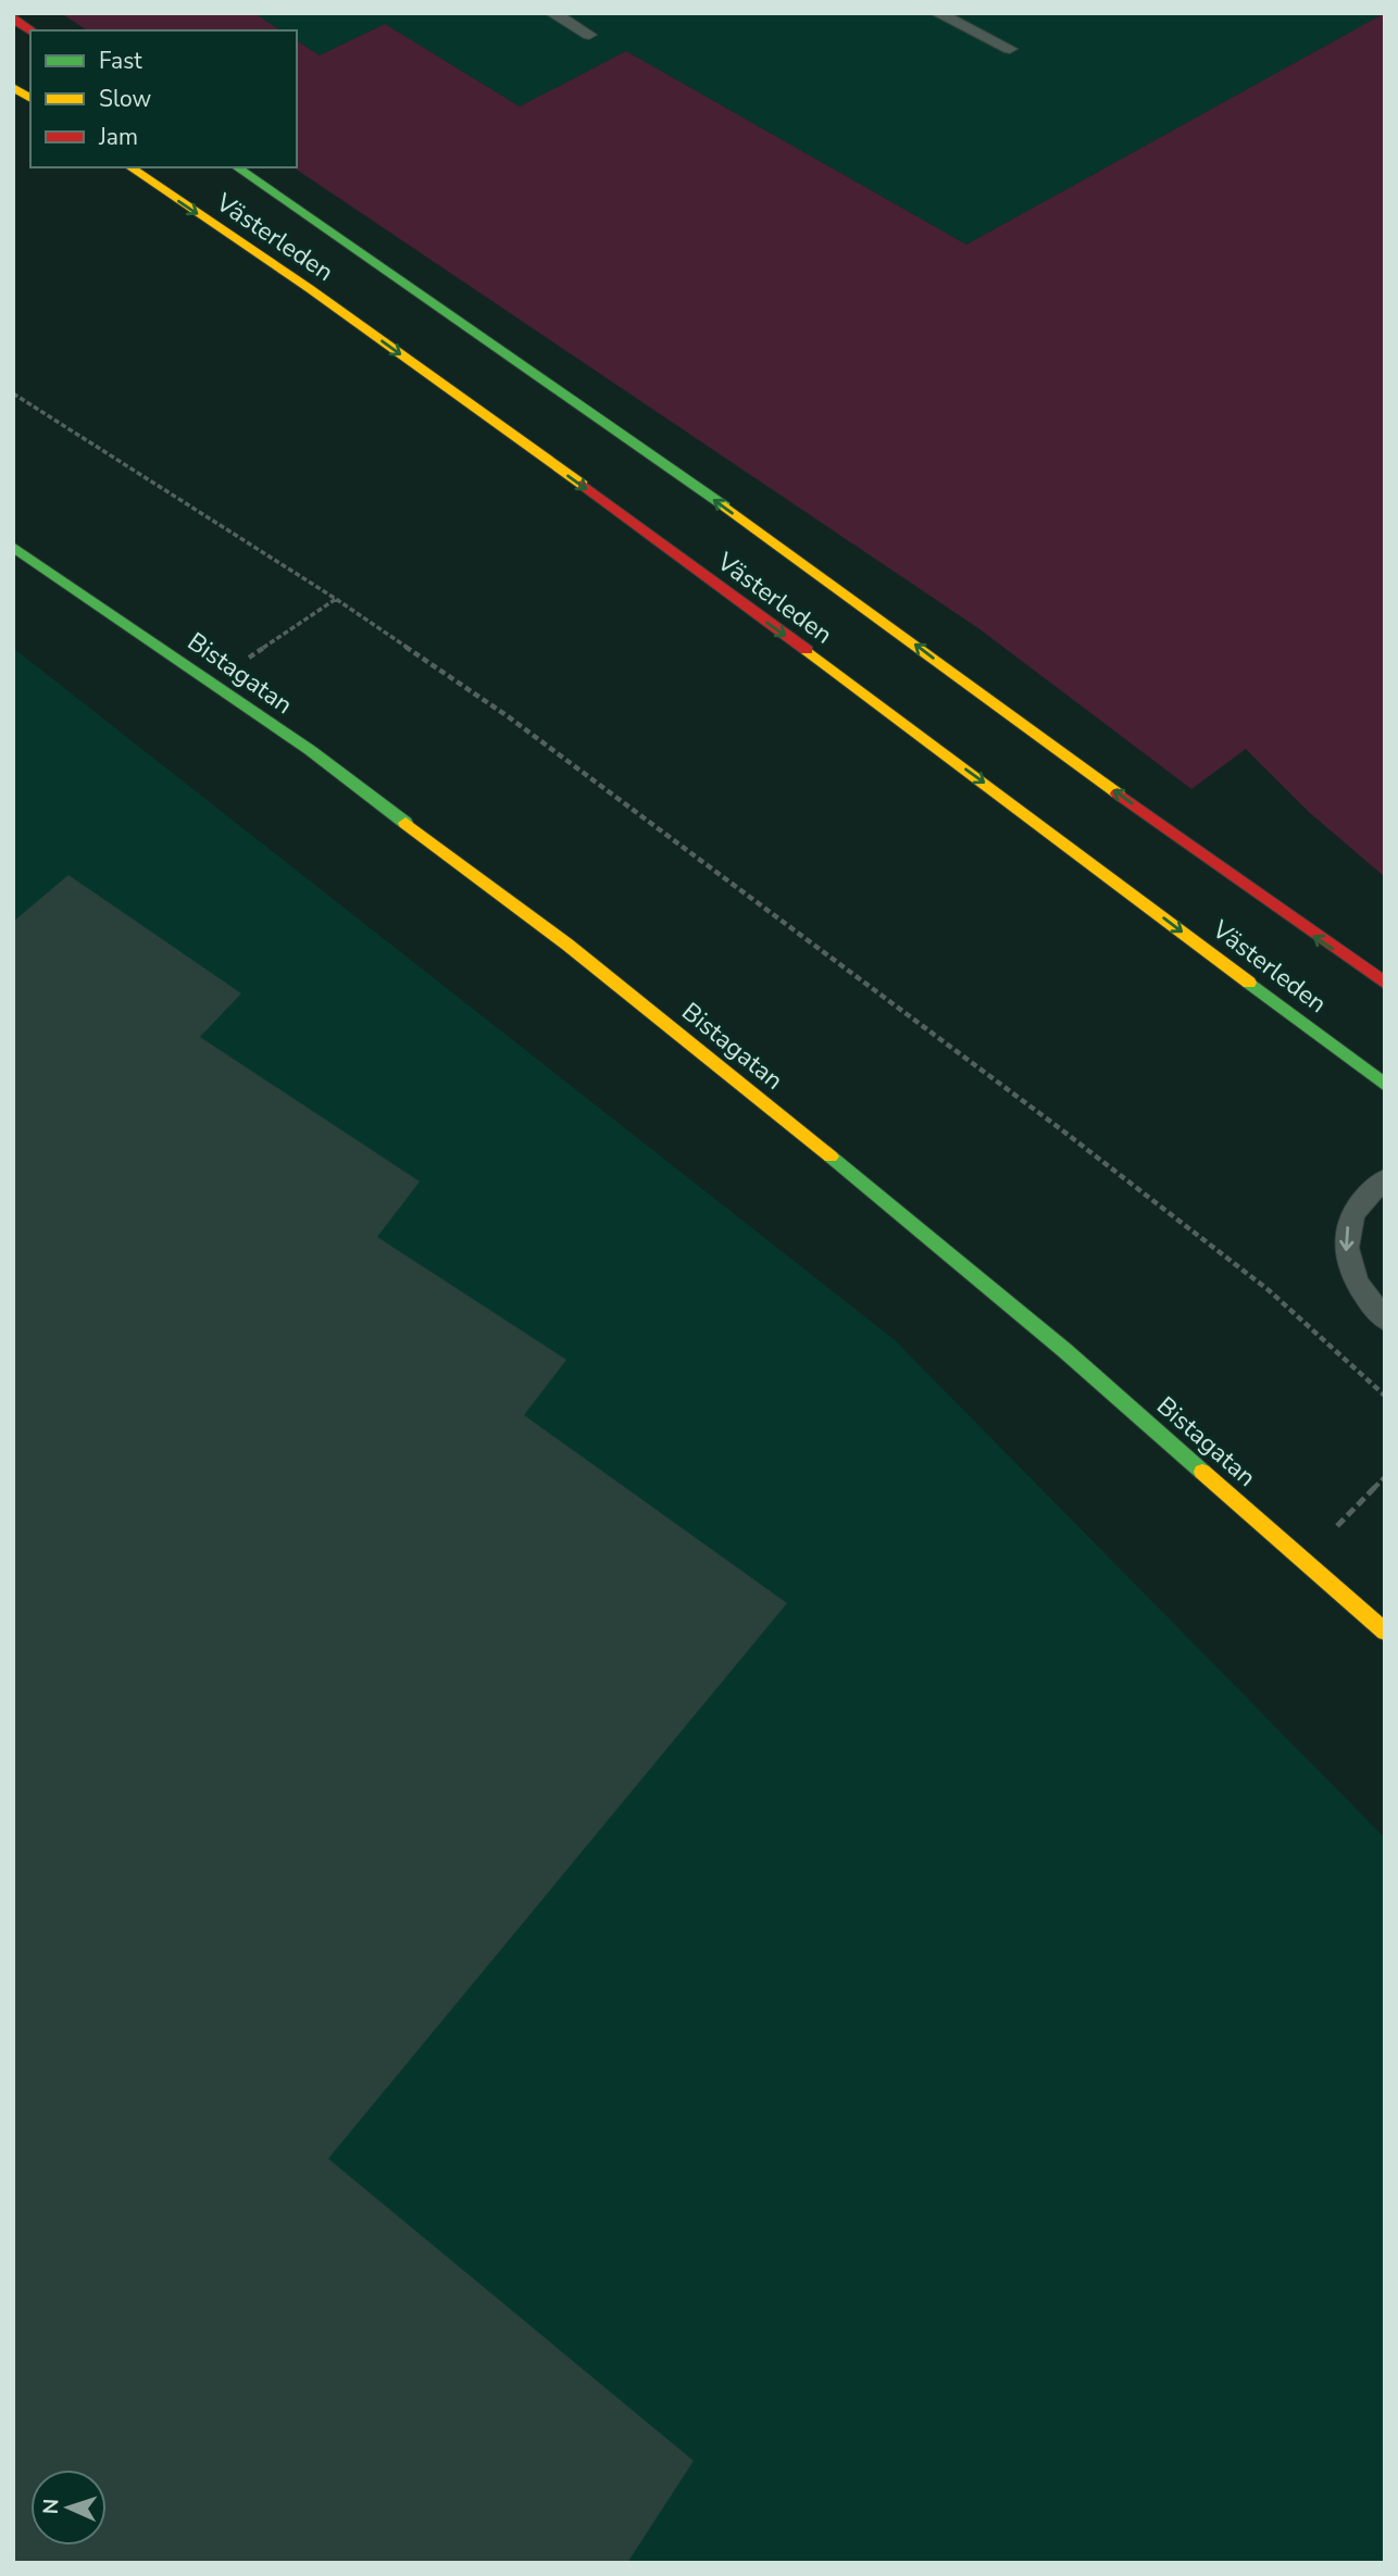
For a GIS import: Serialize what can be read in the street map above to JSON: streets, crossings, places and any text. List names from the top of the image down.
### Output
{
  "streets": {
    "main road": ["Västerleden", "Bistagatan"]
  },
  "legend": ["Fast", "Slow", "Jam"],
  "north": "left"
}
